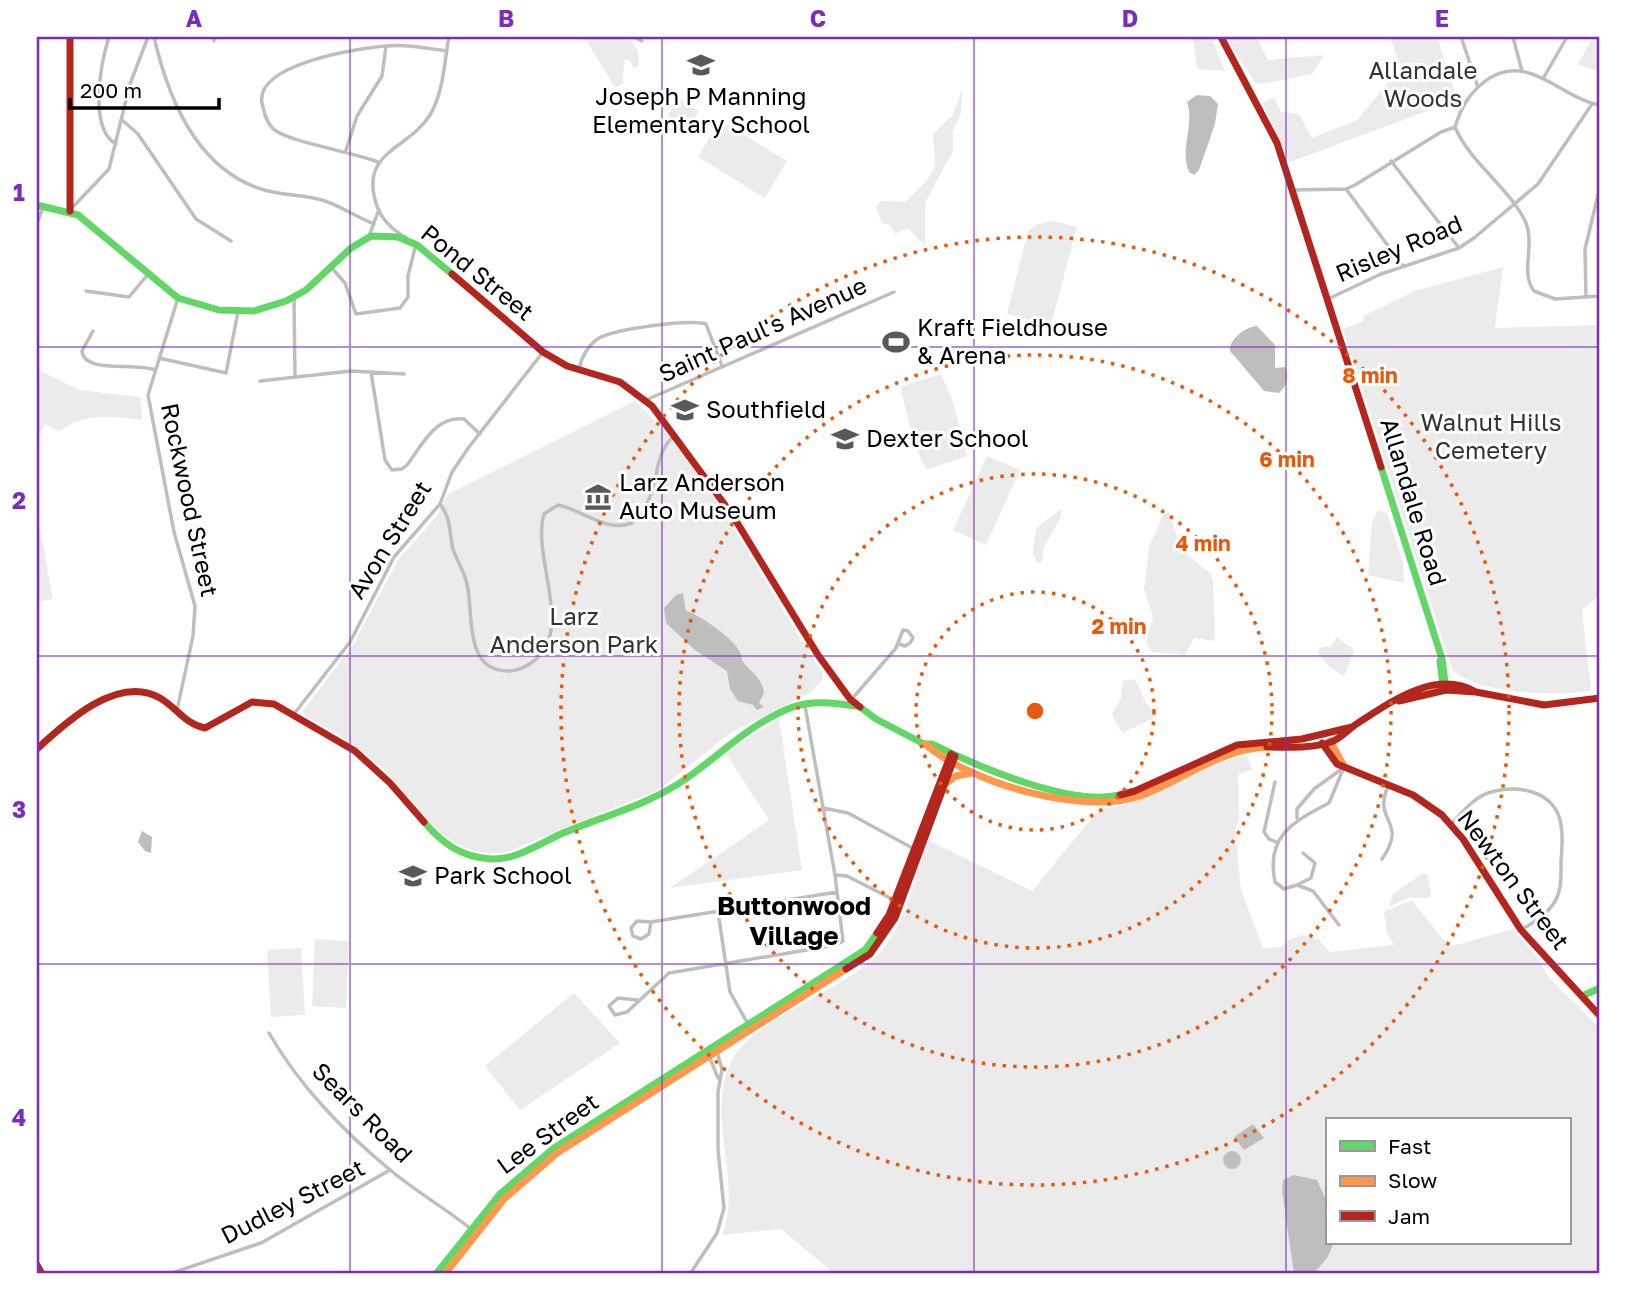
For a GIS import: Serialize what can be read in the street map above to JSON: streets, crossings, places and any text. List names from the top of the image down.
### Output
{
  "streets": {
    "main road": [
      "Pond Street",
      "Allandale Road",
      "Newton Street",
      "Lee Street"
    ],
    "street": [
      "Risley Road",
      "Saint Paul's Avenue",
      "Rockwood Street",
      "Avon Street",
      "Sears Road",
      "Dudley Street"
    ]
  },
  "crossings": [
    ["Risley Road", "Allandale Road"],
    ["Pond Street", "Saint Paul's Avenue"],
    ["Pond Street", "Avon Street"],
    ["Sears Road", "Lee Street"],
    ["Sears Road", "Dudley Street"]
  ],
  "districts": ["Buttonwood Village"],
  "parks": ["Allandale Woods", "Walnut Hills Cemetery", "Larz Anderson Park"],
  "places": {
    "school or university": [
      "Joseph P Manning Elementary School",
      "Southfield",
      "Dexter School",
      "Park School"
    ],
    "sports": ["Kraft Fieldhouse & Arena"],
    "museum": ["Larz Anderson Auto Museum"]
  },
  "legend": ["Fast", "Slow", "Jam"],
  "scale_bar": "200 m",
  "grid": {
    "columns": [
      "A",
      "B",
      "C",
      "D",
      "E"
    ],
    "rows": [
      "1",
      "2",
      "3",
      "4"
    ]
  },
  "rings": [
    "8 min",
    "6 min",
    "4 min",
    "2 min"
  ]
}
